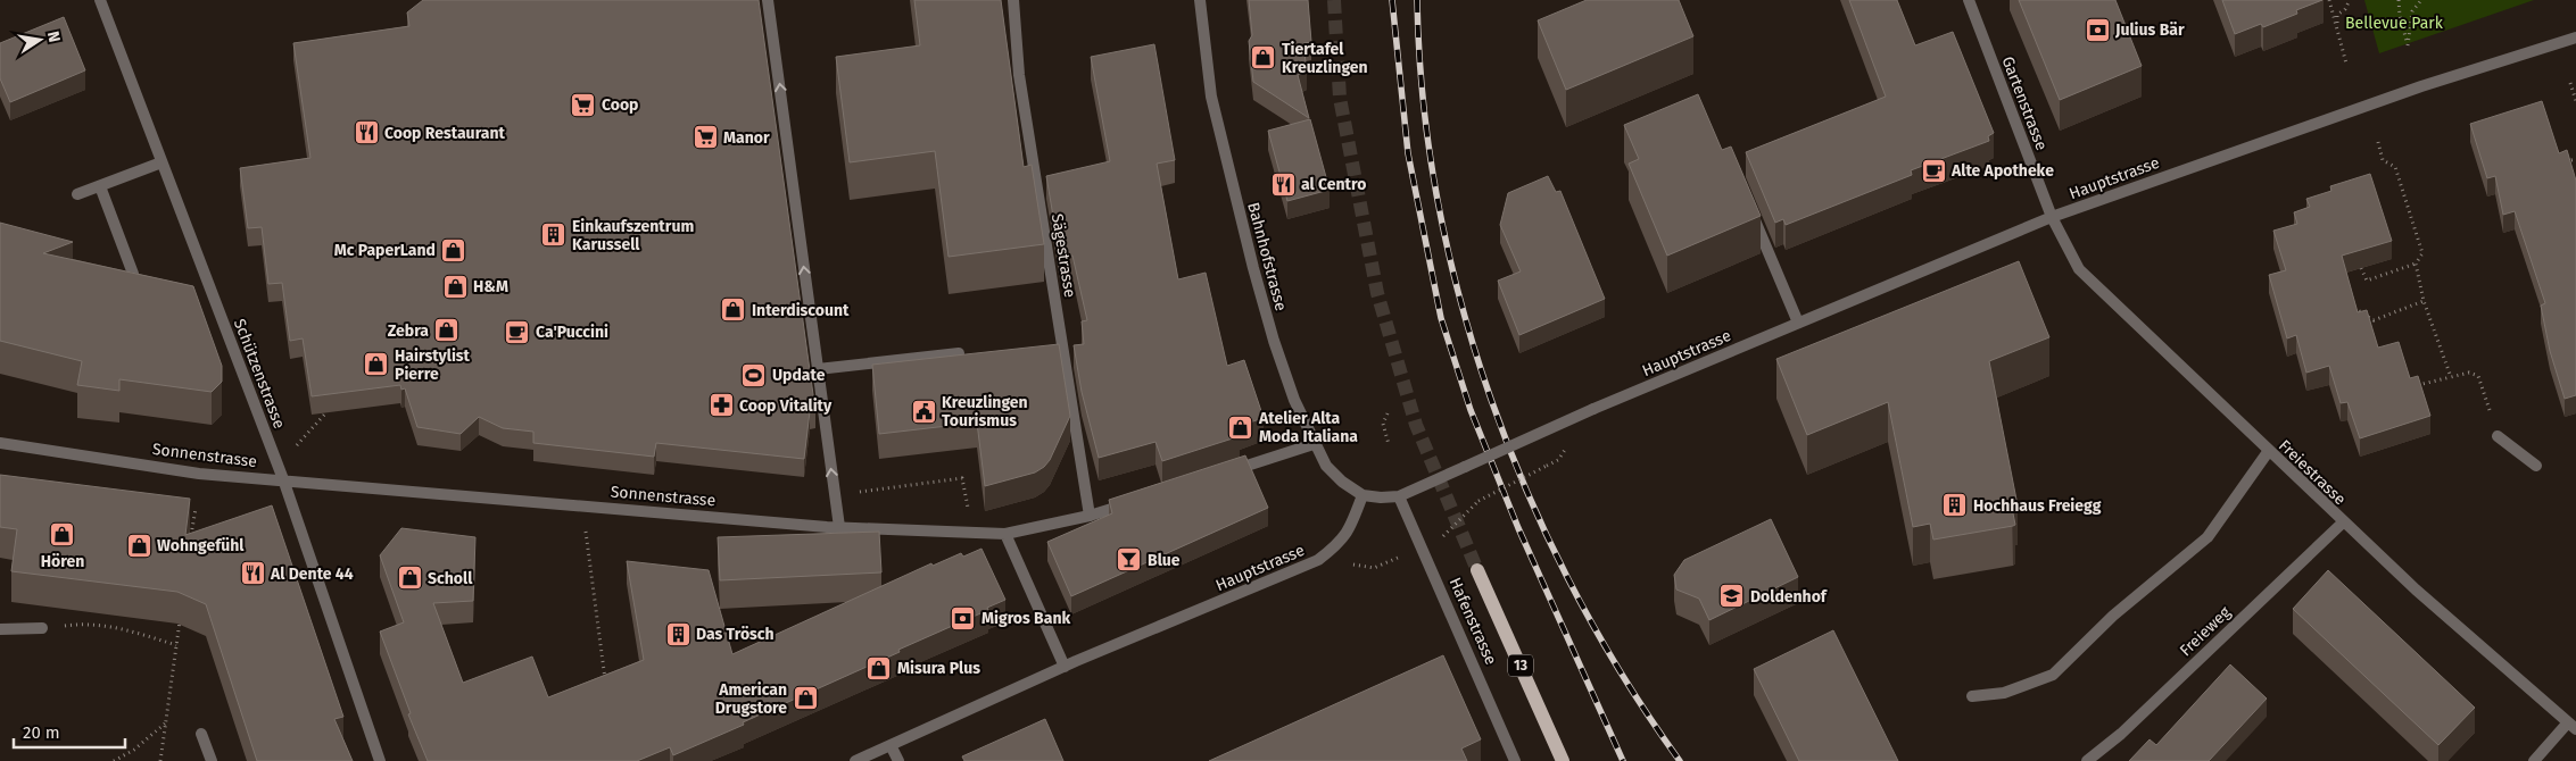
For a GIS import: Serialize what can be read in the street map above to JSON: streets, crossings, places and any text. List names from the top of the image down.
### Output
{
  "streets": {
    "main road": ["Hafenstrasse", "13"],
    "street": [
      "Gartenstrasse",
      "Hauptstrasse",
      "Sägestrasse",
      "Bahnhofstrasse",
      "Schützenstrasse",
      "Sonnenstrasse",
      "Freiestrasse",
      "Freieweg"
    ]
  },
  "crossings": [
    ["Gartenstrasse", "Hauptstrasse"],
    ["Gartenstrasse", "Freiestrasse"],
    ["Hauptstrasse", "Bahnhofstrasse"],
    ["Hauptstrasse", "Freiestrasse"],
    ["Hauptstrasse", "Hafenstrasse"],
    ["Sägestrasse", "Sonnenstrasse"],
    ["Schützenstrasse", "Sonnenstrasse"],
    ["Freiestrasse", "Freieweg"]
  ],
  "parks": ["Bellevue Park"],
  "places": {
    "bank": ["Julius Bär", "Migros Bank"],
    "shop": [
      "Tiertafel Kreuzlingen",
      "Mc PaperLand",
      "H&M",
      "Interdiscount",
      "Zebra",
      "Hairstylist Pierre",
      "Atelier Alta Moda Italiana",
      "Hören",
      "Wohngefühl",
      "Scholl",
      "Misura Plus",
      "American Drugstore"
    ],
    "supermarket": ["Coop", "Manor"],
    "restaurant": ["Coop Restaurant", "al Centro", "Al Dente 44"],
    "cafe": ["Alte Apotheke", "Ca'Puccini"],
    "building": ["Einkaufszentrum Karussell", "Hochhaus Freiegg", "Das Trösch"],
    "sports": ["Update"],
    "pharmacy": ["Coop Vitality"],
    "public building": ["Kreuzlingen Tourismus"],
    "bar": ["Blue"],
    "school or university": ["Doldenhof"]
  },
  "scale_bar": "20 m",
  "north": "right"
}
